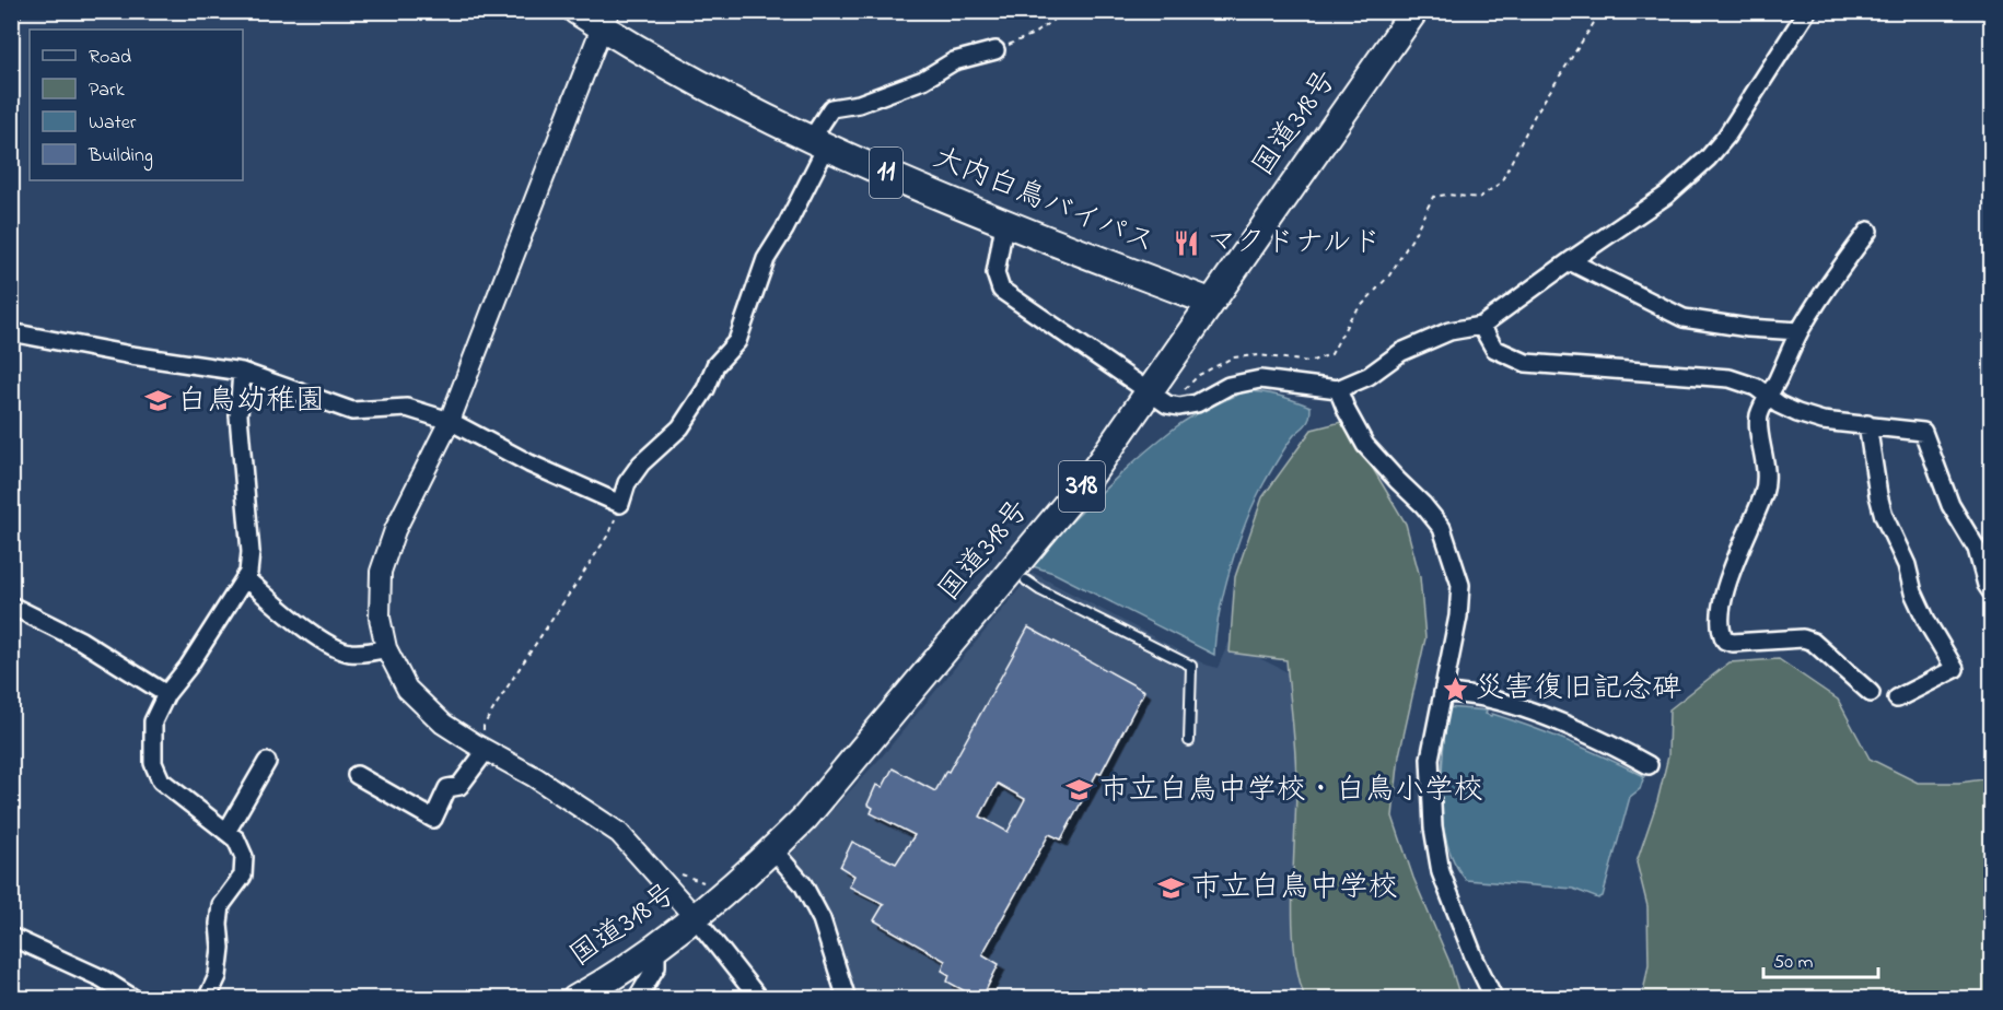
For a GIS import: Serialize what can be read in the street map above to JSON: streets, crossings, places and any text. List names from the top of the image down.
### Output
{
  "streets": {
    "highway": [
      "国道318号",
      "11",
      "大内白鳥バイパス",
      "318"
    ]
  },
  "crossings": [
    ["国道318号", "大内白鳥バイパス"]
  ],
  "places": {
    "restaurant": ["マクドナルド"],
    "school or university": ["白鳥幼稚園", "市立白鳥中学校・白鳥小学校", "市立白鳥中学校"],
    "place": ["災害復旧記念碑"]
  },
  "legend": [
    "Road",
    "Park",
    "Water",
    "Building"
  ],
  "scale_bar": "50 m"
}
